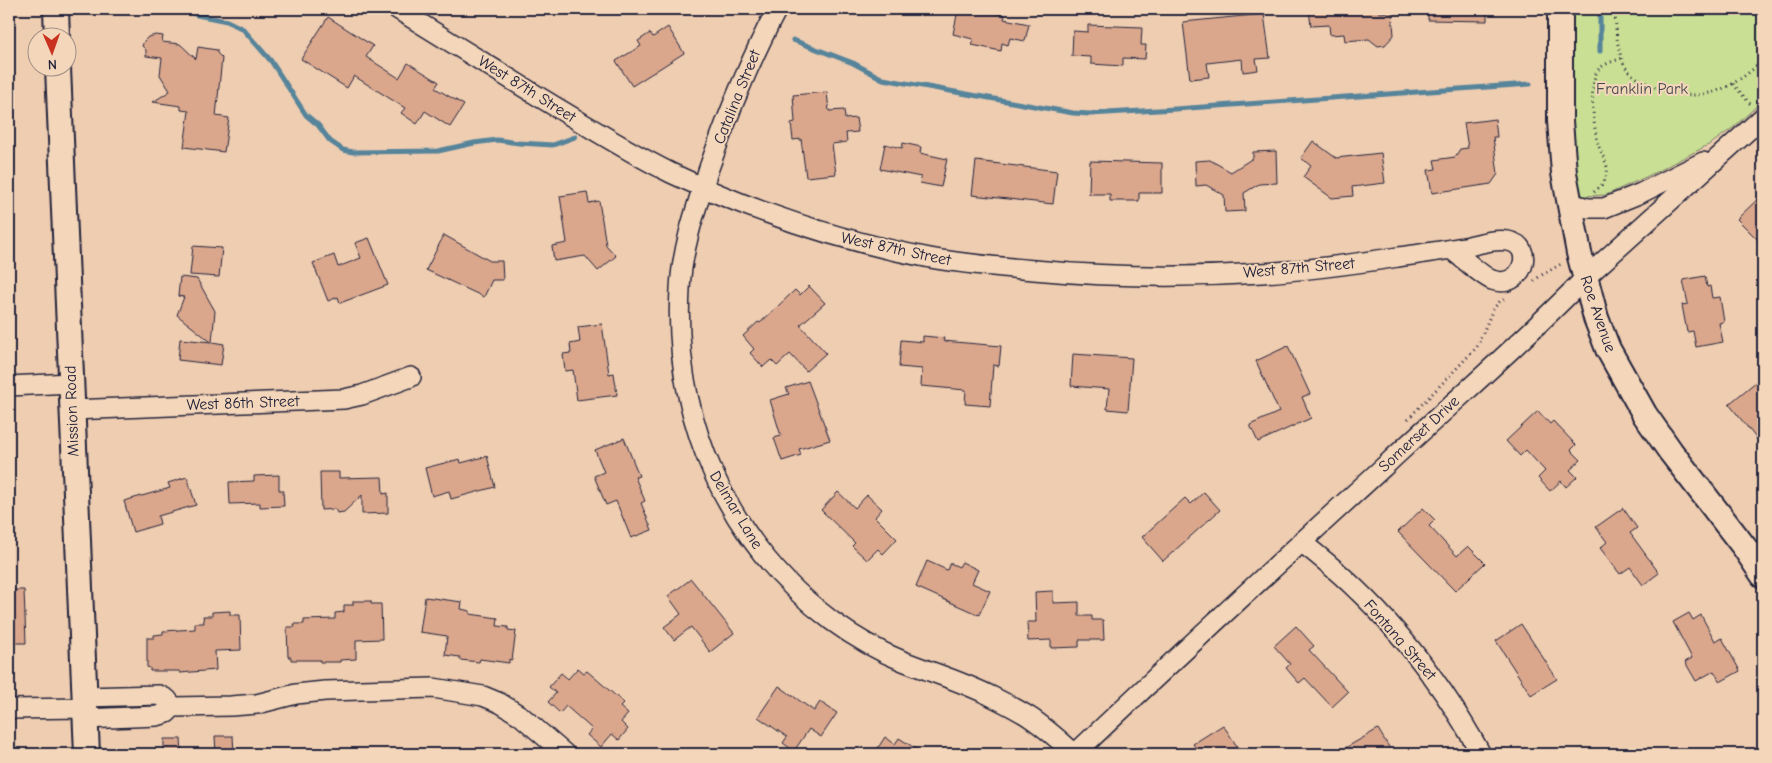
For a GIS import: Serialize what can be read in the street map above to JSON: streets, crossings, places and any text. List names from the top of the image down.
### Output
{
  "streets": {
    "main road": ["Roe Avenue", "Mission Road"],
    "street": [
      "West 87th Street",
      "Catalina Street",
      "West 86th Street",
      "Somerset Drive",
      "Delmar Lane",
      "Fontana Street"
    ]
  },
  "crossings": [
    ["West 87th Street", "Catalina Street"],
    ["West 87th Street", "Delmar Lane"],
    ["Catalina Street", "Delmar Lane"],
    ["Roe Avenue", "Somerset Drive"],
    ["West 86th Street", "Mission Road"],
    ["Somerset Drive", "Delmar Lane"],
    ["Somerset Drive", "Fontana Street"]
  ],
  "parks": ["Franklin Park"],
  "north": "bottom"
}
